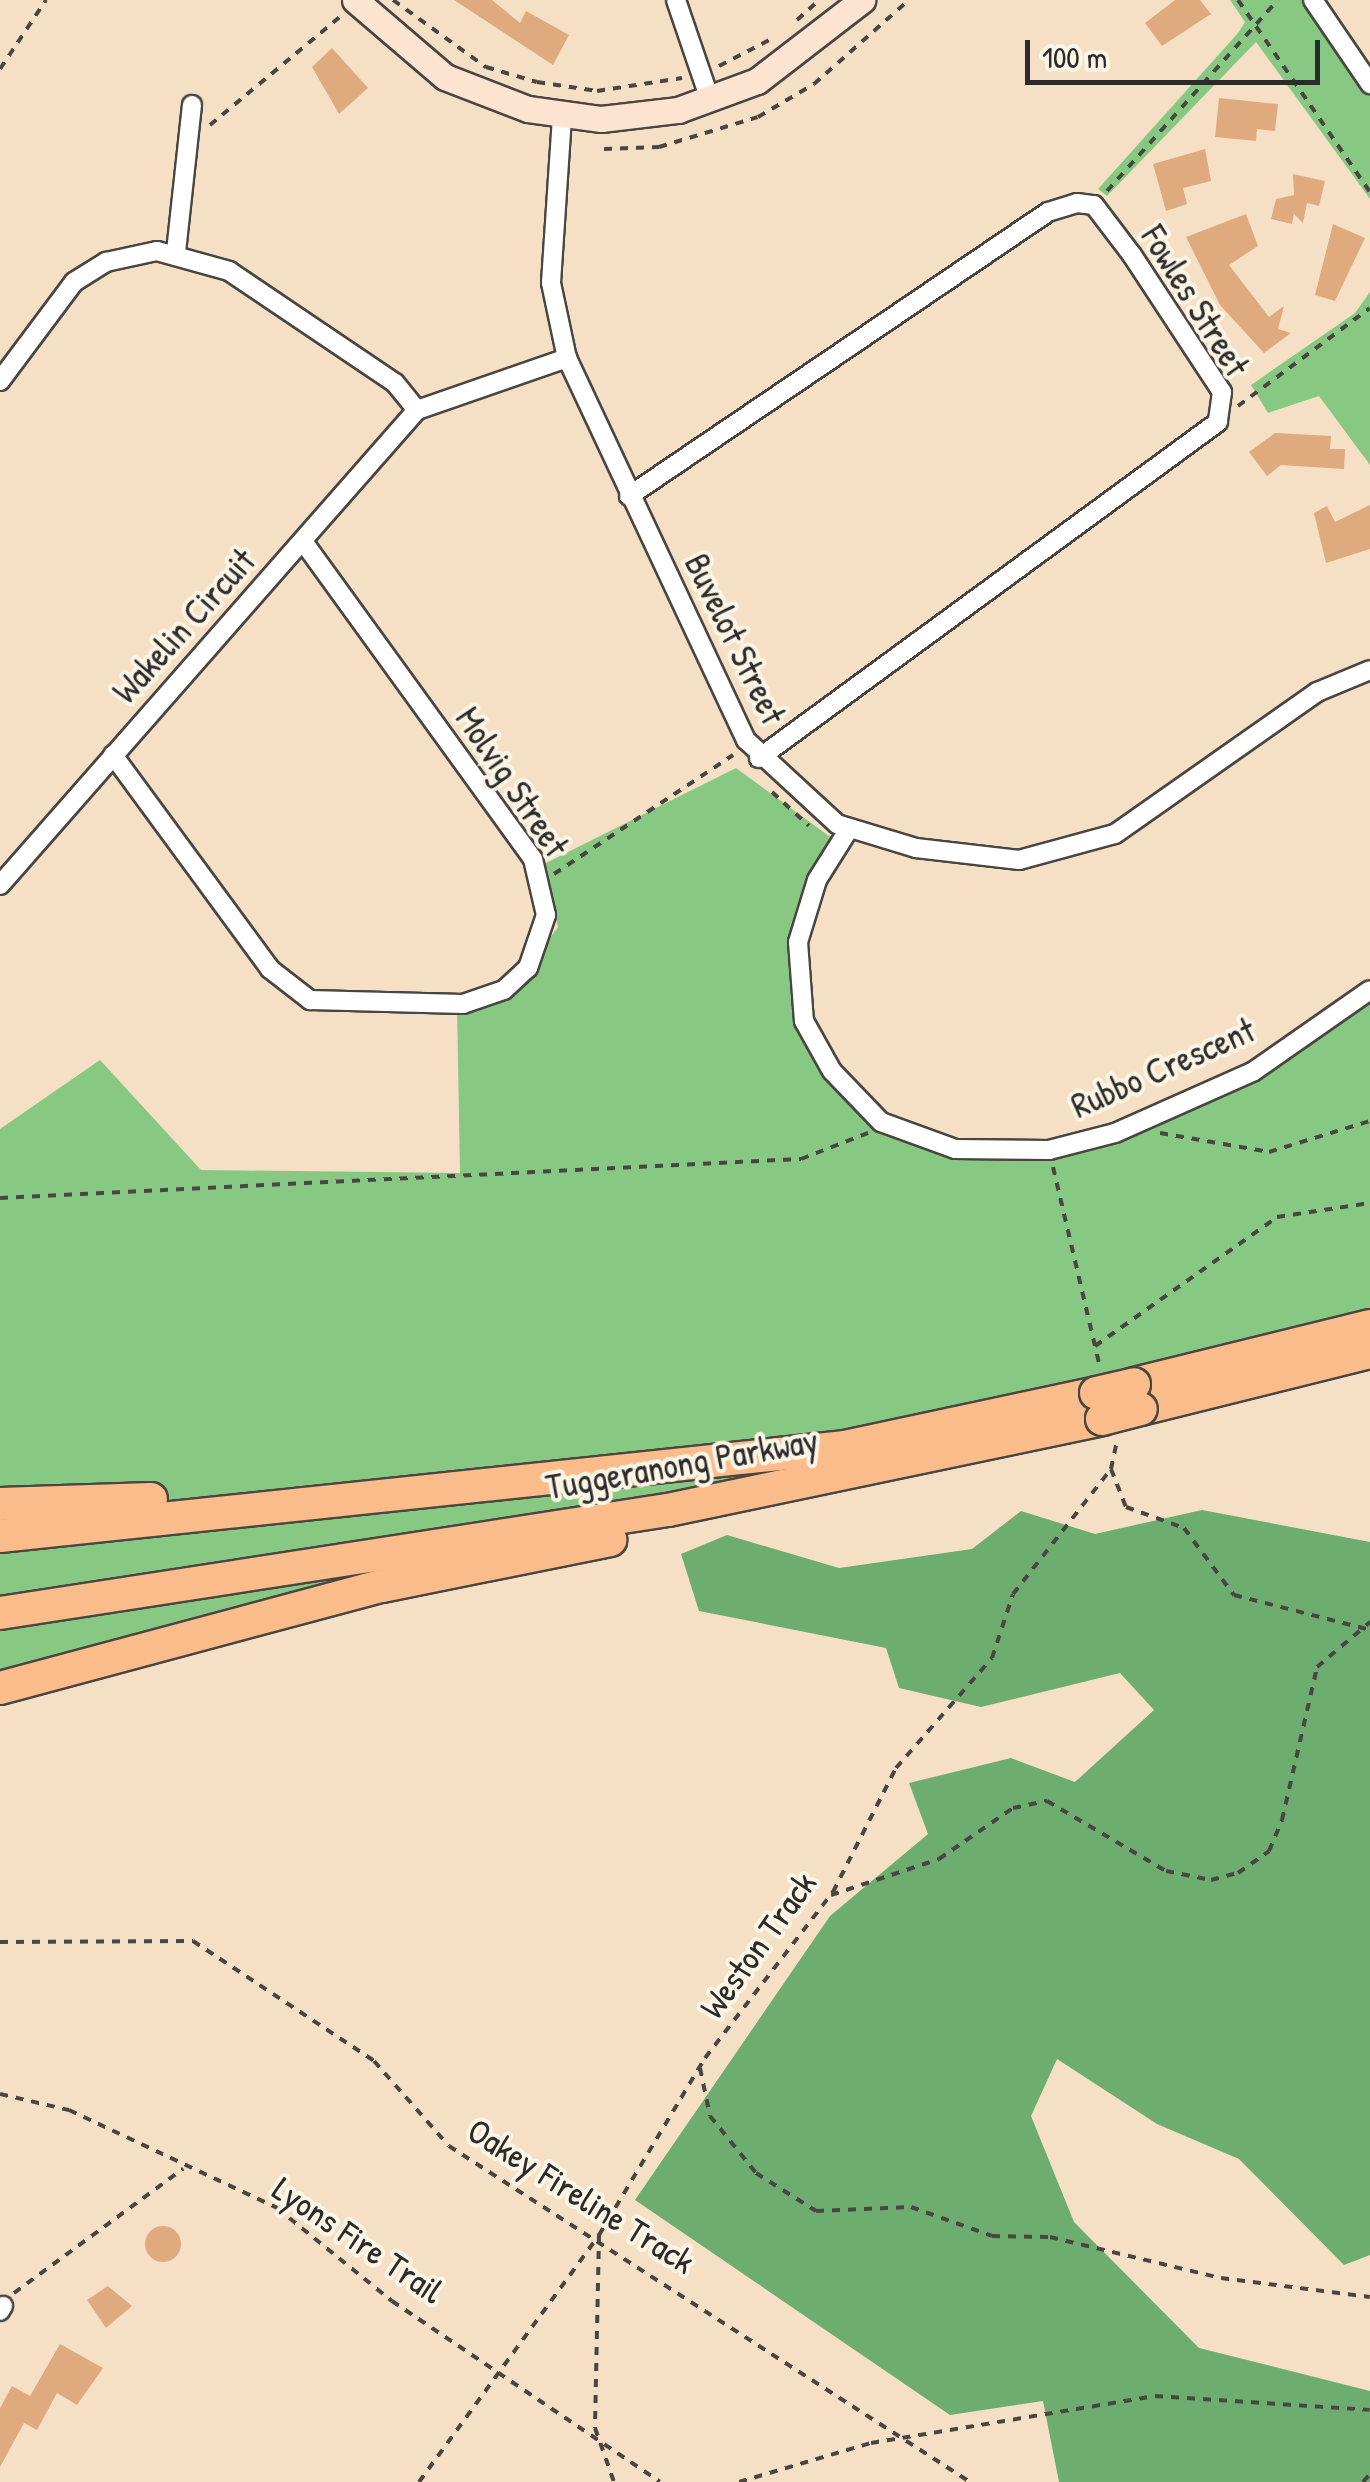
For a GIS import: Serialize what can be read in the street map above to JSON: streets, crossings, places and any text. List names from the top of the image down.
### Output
{
  "streets": {
    "highway": ["Tuggeranong Parkway"],
    "street": [
      "Fowles Street",
      "Wakelin Circuit",
      "Buvelot Street",
      "Molvig Street",
      "Rubbo Crescent"
    ],
    "path": ["Weston Track", "Oakey Fireline Track", "Lyons Fire Trail"]
  },
  "crossings": [
    ["Fowles Street", "Buvelot Street"],
    ["Wakelin Circuit", "Buvelot Street"],
    ["Wakelin Circuit", "Molvig Street"],
    ["Buvelot Street", "Rubbo Crescent"],
    ["Tuggeranong Parkway", "Weston Track"],
    ["Weston Track", "Oakey Fireline Track"],
    ["Weston Track", "Lyons Fire Trail"]
  ],
  "scale_bar": "100 m"
}
